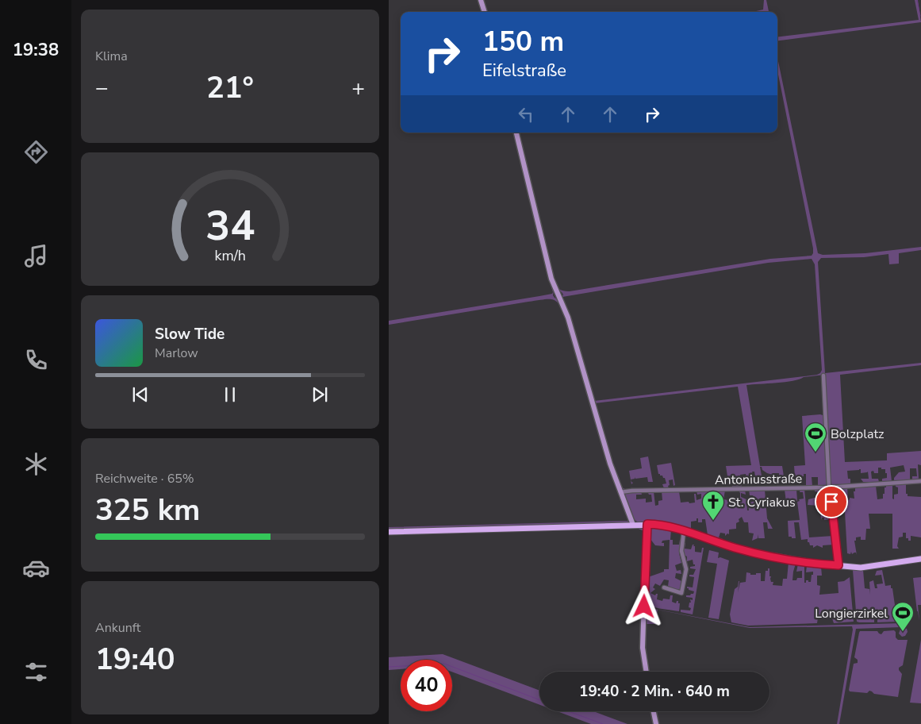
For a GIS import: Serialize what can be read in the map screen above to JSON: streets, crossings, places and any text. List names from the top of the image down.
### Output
{
  "streets": {
    "street": ["Antoniusstraße"]
  },
  "places": {
    "sports": ["Bolzplatz", "Longierzirkel"],
    "church": ["St. Cyriakus"]
  },
  "page": {
    "tabs": "19:38",
    "tile": [
      "Klima",
      ["Reichweite · 65%", "325 km"],
      ["Ankunft", "19:40"]
    ],
    "turn": ["150 m", "Eifelstraße"],
    "heat": ["−", "21°", "+"],
    "song": ["Slow Tide", "Marlow"],
    "limit": "40",
    "trip": "19:40 · 2 Min. · 640 m",
    "gauge": ["34", "km/h"]
  }
}
